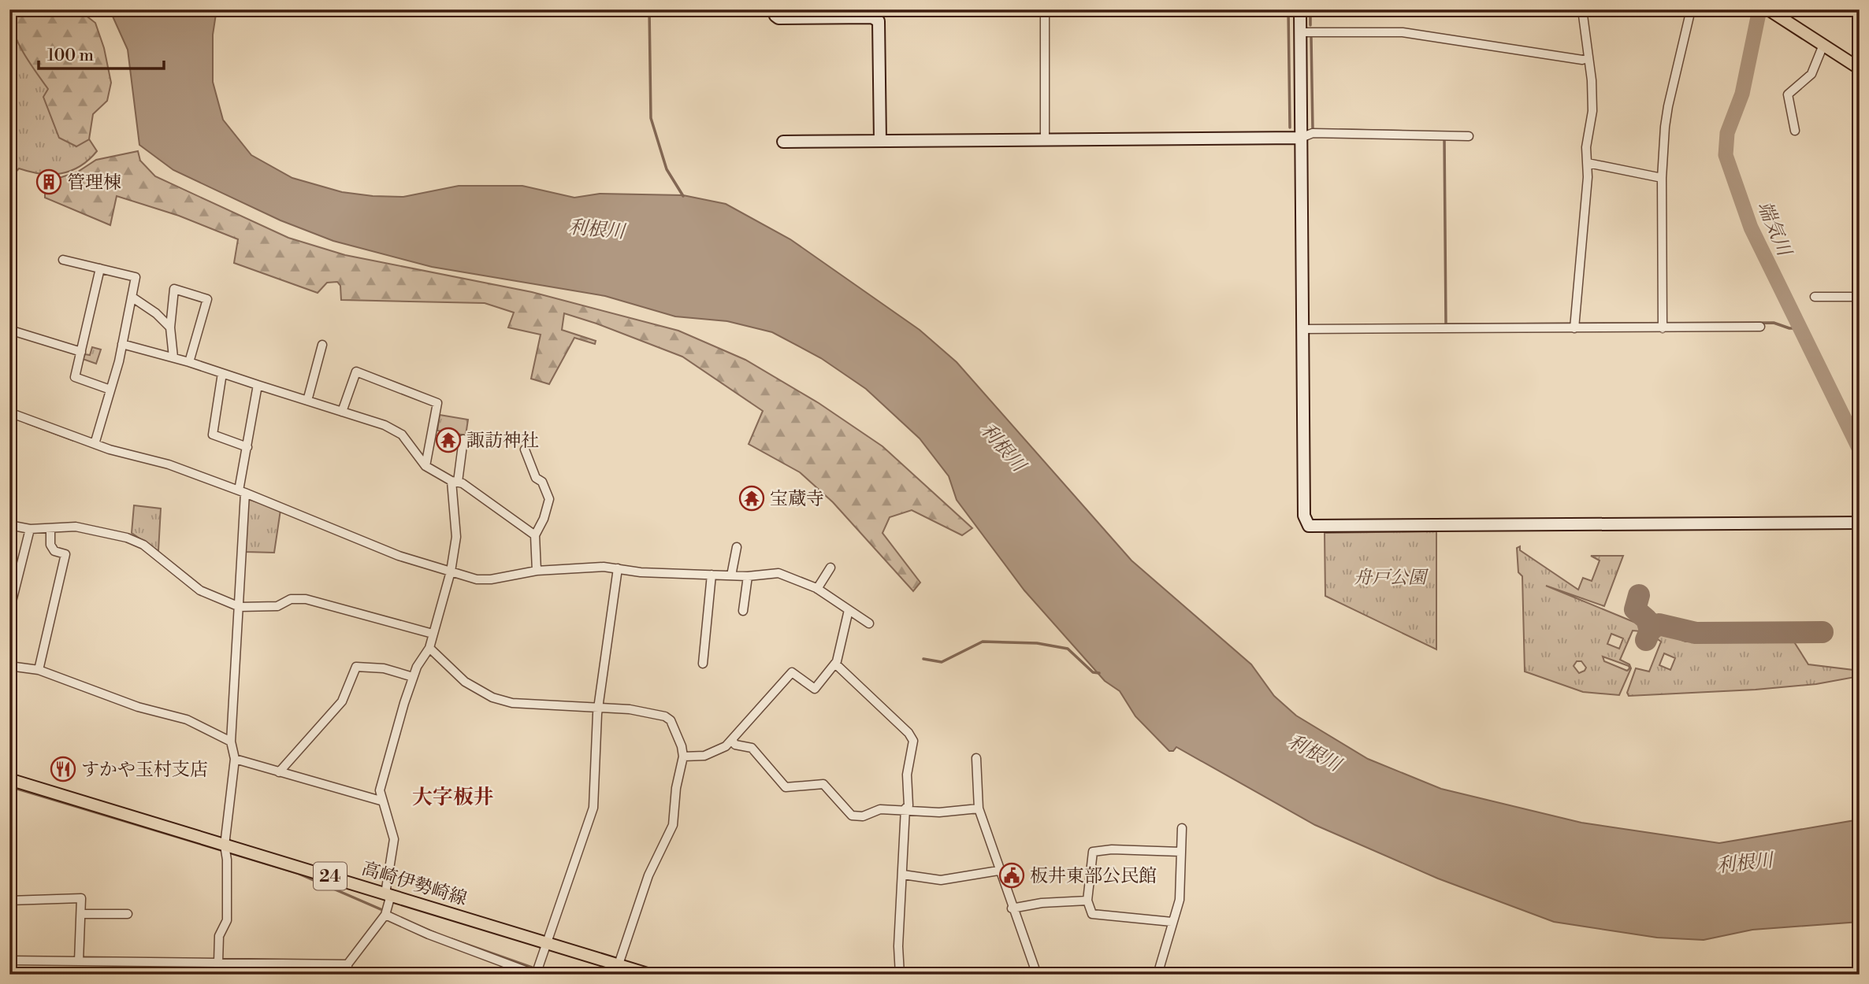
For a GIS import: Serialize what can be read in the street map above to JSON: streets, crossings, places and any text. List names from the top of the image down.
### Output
{
  "streets": {
    "main road": ["24", "高崎伊勢崎線"]
  },
  "districts": ["大字板井"],
  "water": ["端気川", "利根川"],
  "parks": ["舟戸公園"],
  "places": {
    "building": ["管理棟"],
    "temple": ["諏訪神社", "宝蔵寺"],
    "restaurant": ["すかや玉村支店"],
    "public building": ["板井東部公民館"]
  },
  "scale_bar": "100 m"
}
